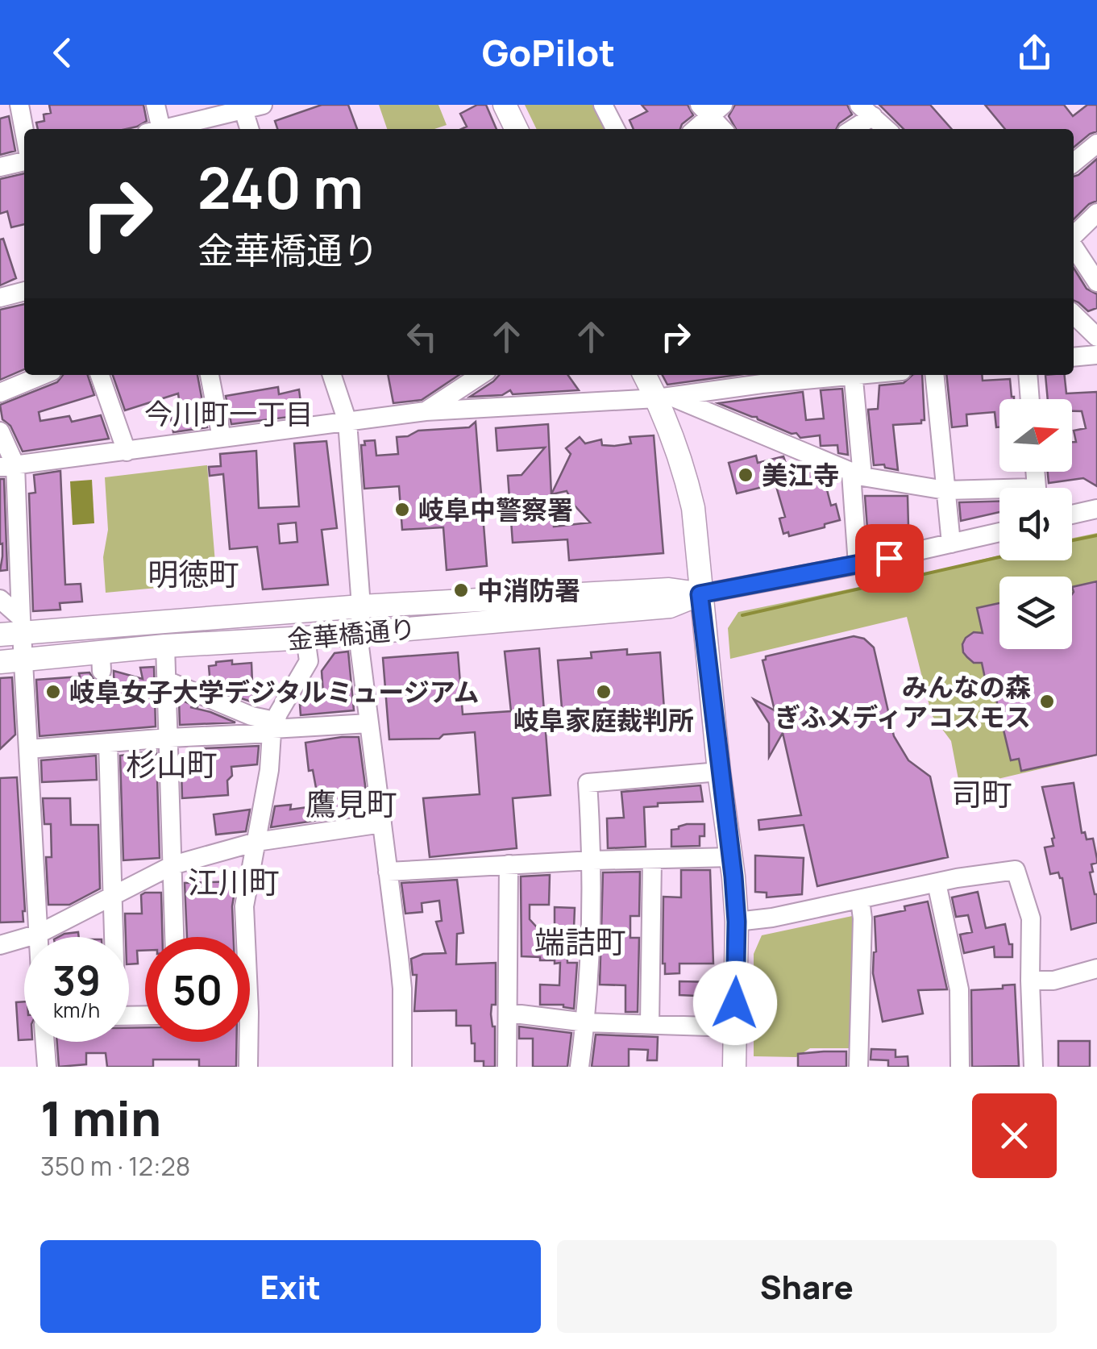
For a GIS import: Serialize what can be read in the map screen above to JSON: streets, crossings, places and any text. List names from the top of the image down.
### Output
{
  "streets": {
    "main road": ["金華橋通り"]
  },
  "districts": [
    "今川町一丁目",
    "明徳町",
    "杉山町",
    "司町",
    "鷹見町",
    "江川町",
    "端詰町"
  ],
  "places": [
    "美江寺",
    "岐阜中警察署",
    "中消防署",
    "岐阜女子大学デジタルミュージアム",
    "岐阜家庭裁判所",
    "みんなの森 ぎふメディアコスモス"
  ],
  "north": "right",
  "page": {
    "header": "GoPilot",
    "turn": ["240 m", "金華橋通り"],
    "speed": "39 km/h",
    "limit": "50",
    "heading": ["1 min", "350 m · 12:28"],
    "buttons": ["Exit", "Share"]
  }
}
